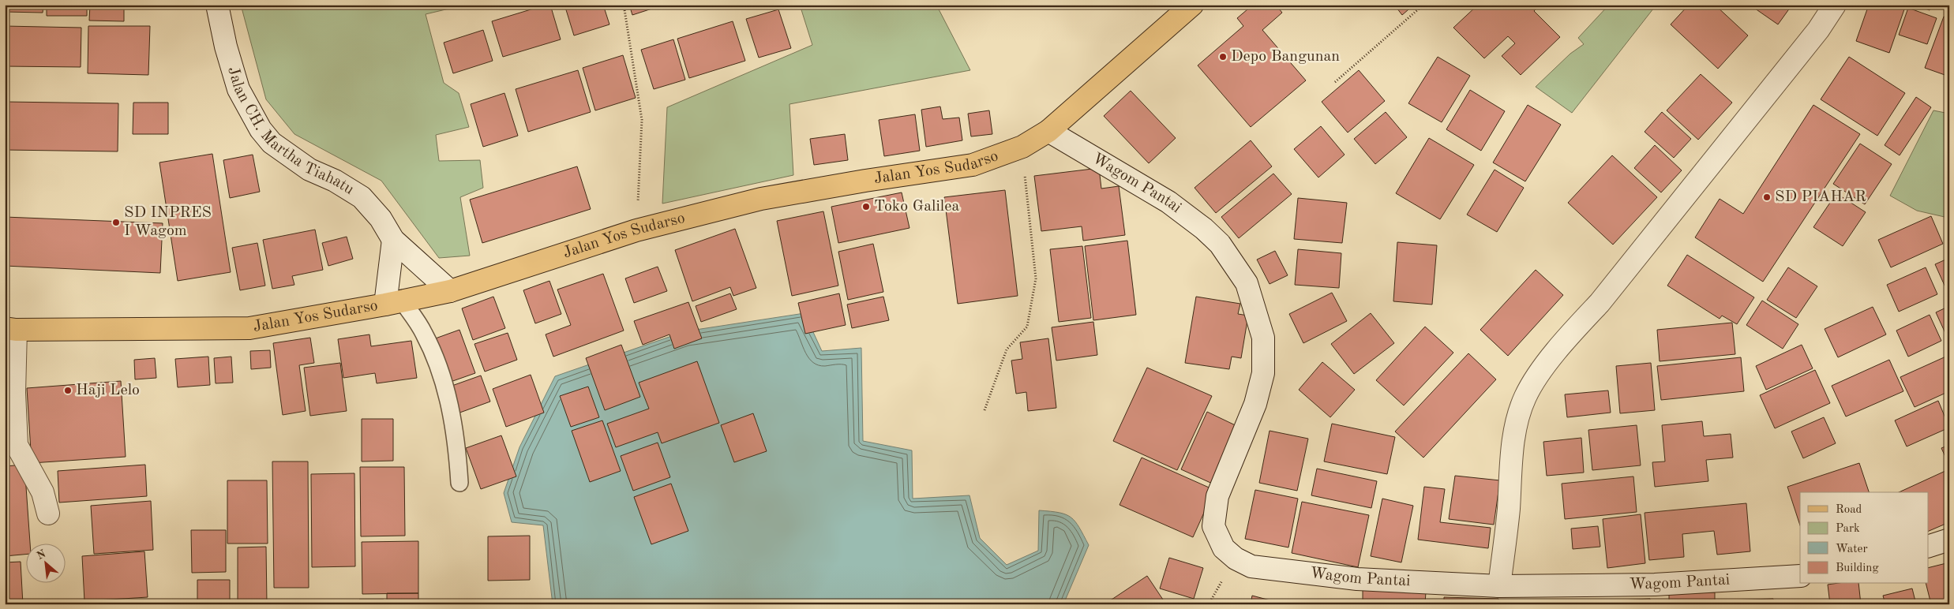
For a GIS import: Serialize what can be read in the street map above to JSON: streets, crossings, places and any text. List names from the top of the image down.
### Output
{
  "streets": {
    "main road": ["Jalan Yos Sudarso"],
    "street": ["Jalan CH. Martha Tiahatu", "Wagom Pantai"]
  },
  "crossings": [
    ["Jalan CH. Martha Tiahatu", "Jalan Yos Sudarso"],
    ["Jalan Yos Sudarso", "Wagom Pantai"]
  ],
  "places": [
    "Depo Bangunan",
    "SD PIAHAR",
    "Toko Galilea",
    "SD INPRES I Wagom",
    "Haji Lelo"
  ],
  "legend": [
    "Road",
    "Park",
    "Water",
    "Building"
  ],
  "north": "top left"
}
